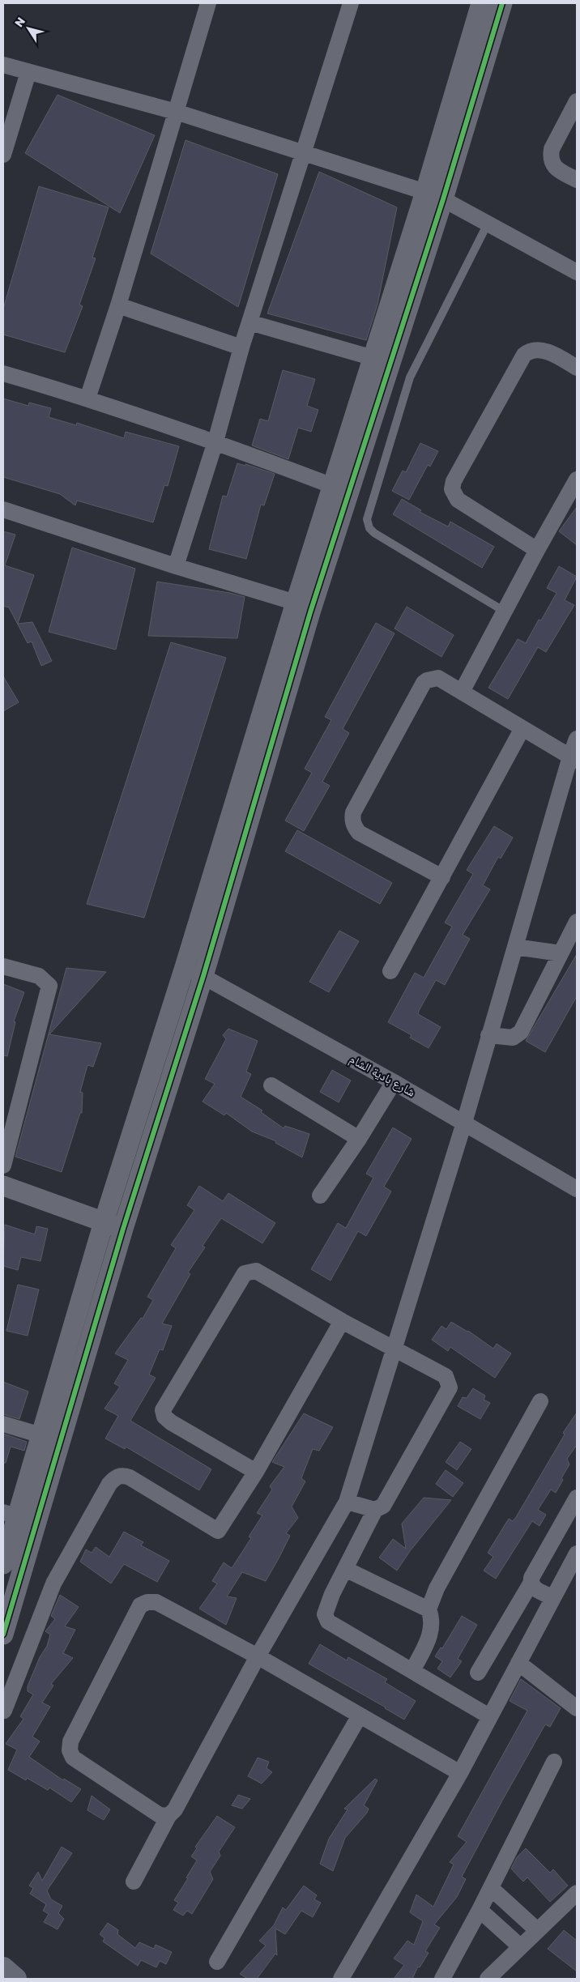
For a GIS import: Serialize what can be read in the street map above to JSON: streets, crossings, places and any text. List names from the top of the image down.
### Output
{
  "streets": {
    "street": ["شارع بادية الشام"]
  },
  "north": "top left"
}
